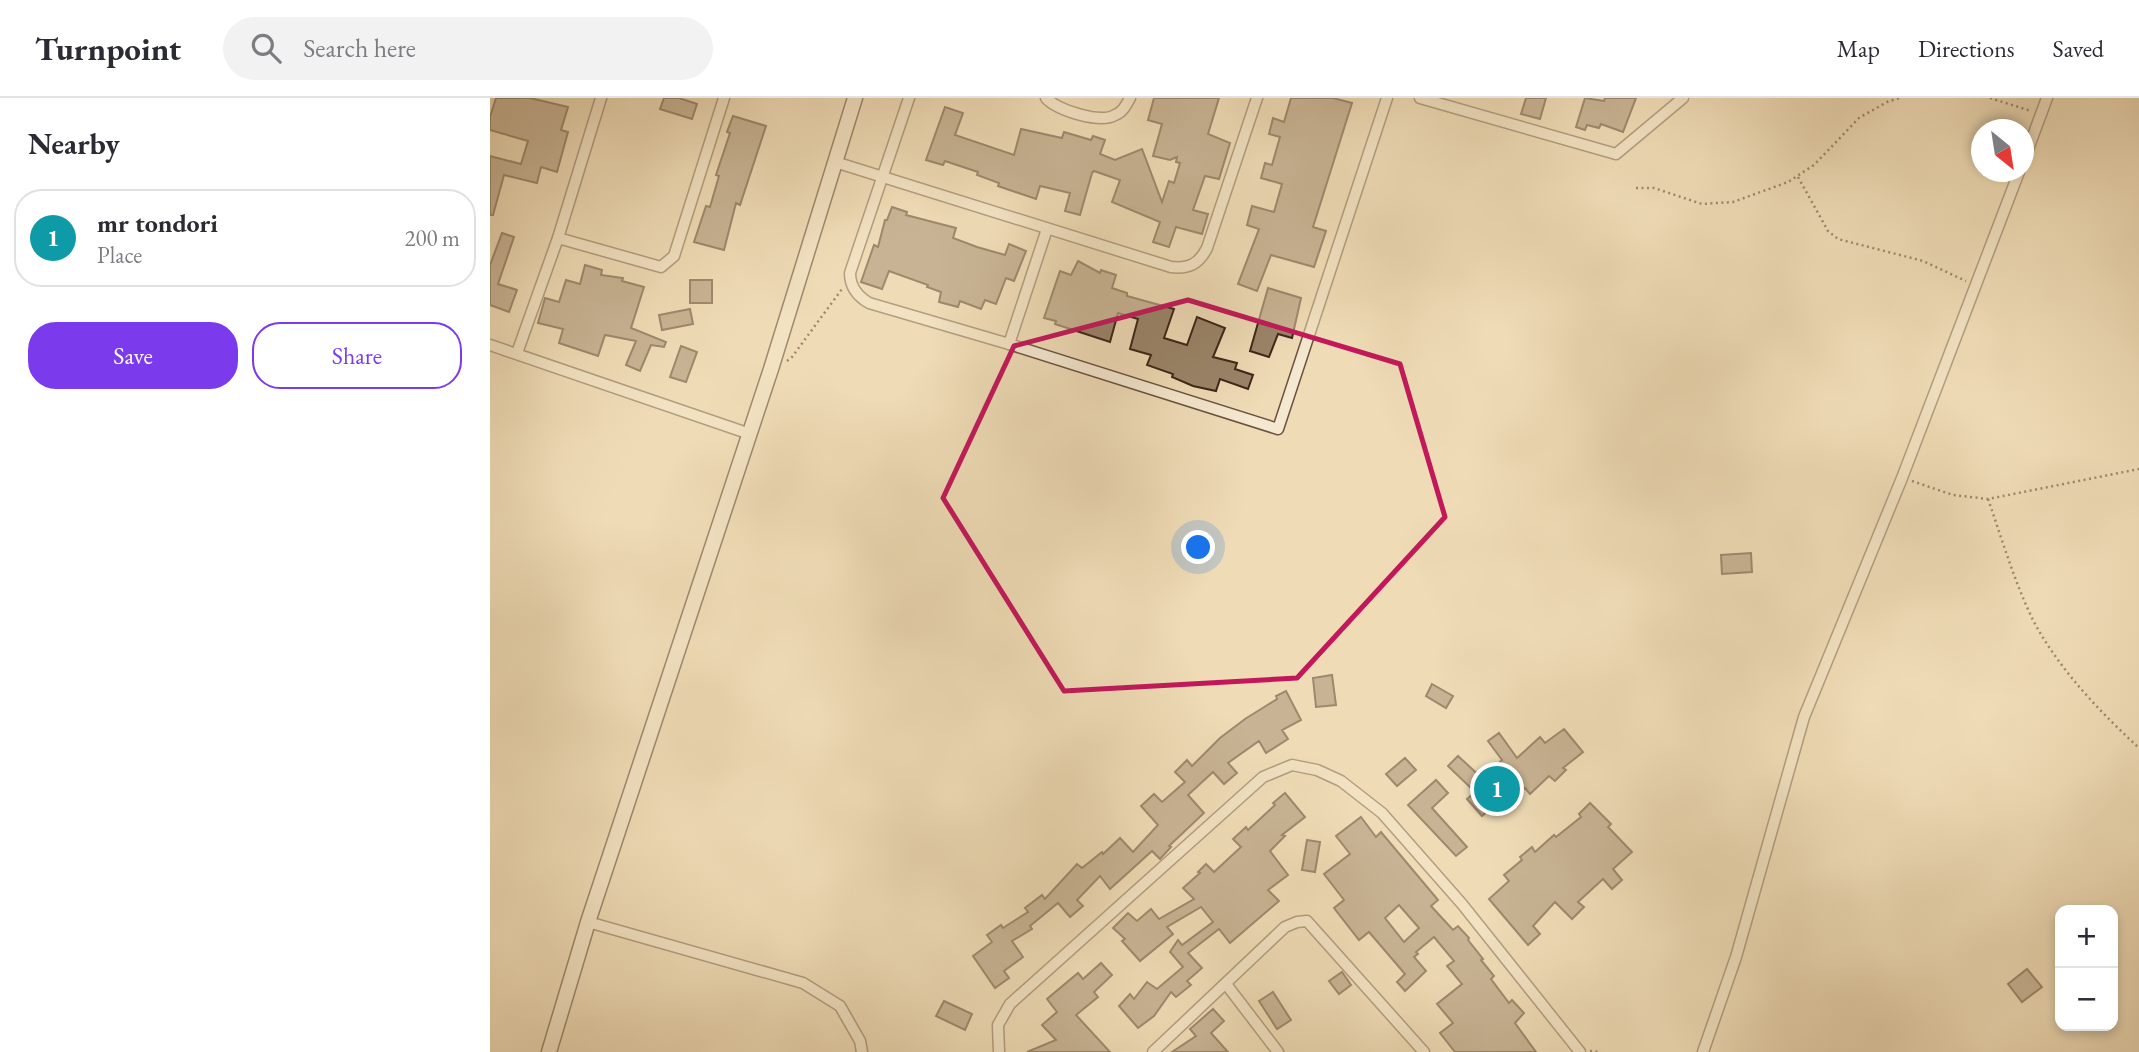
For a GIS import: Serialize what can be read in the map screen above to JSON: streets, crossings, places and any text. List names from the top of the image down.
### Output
{
  "north": "bottom right",
  "page": {
    "header": "Turnpoint",
    "search": "Search here",
    "nav": ["Map", "Directions", "Saved"],
    "heading": "Nearby",
    "list": [
      {
        "mark": "1",
        "name": "mr tondori",
        "note": "Place",
        "value": "200 m"
      }
    ],
    "buttons": ["Save", "Share"],
    "pins": "1",
    "map_buttons": ["+", "−"]
  }
}
